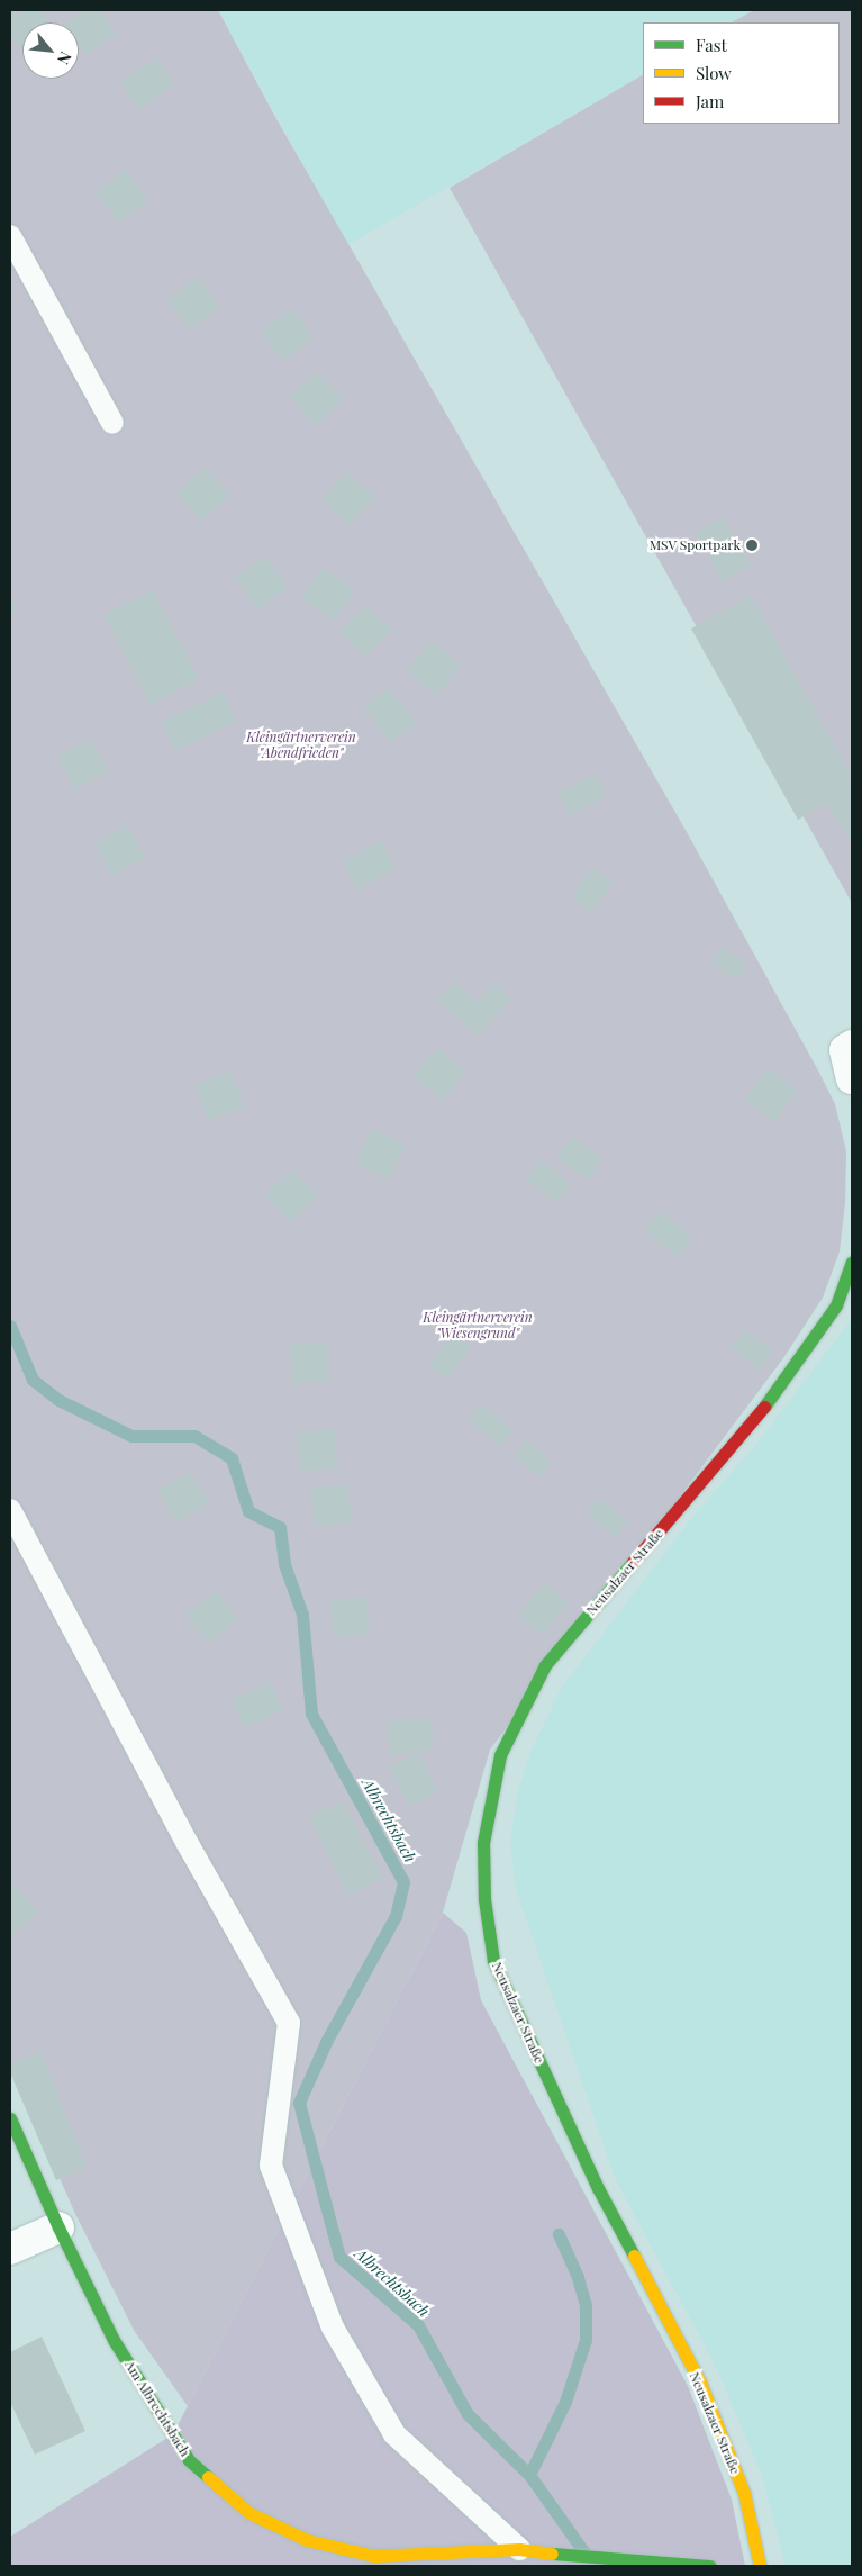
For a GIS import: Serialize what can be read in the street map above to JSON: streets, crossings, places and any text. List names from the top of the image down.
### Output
{
  "streets": {
    "street": ["Neusalzaer Straße", "Am Albrechtsbach"]
  },
  "water": ["Albrechtsbach"],
  "parks": ["Kleingärtnerverein \"Abendfrieden\"", "Kleingärtnerverein \"Wiesengrund\""],
  "places": ["MSV Sportpark"],
  "legend": ["Fast", "Slow", "Jam"],
  "north": "bottom right"
}
